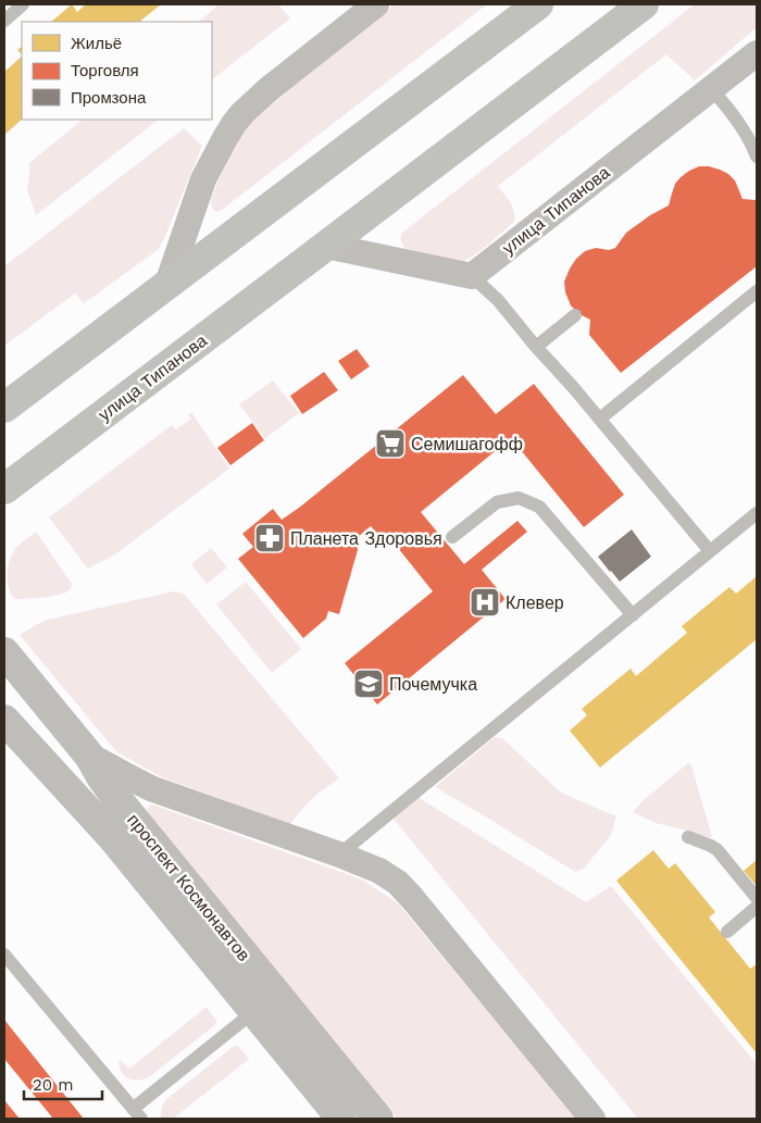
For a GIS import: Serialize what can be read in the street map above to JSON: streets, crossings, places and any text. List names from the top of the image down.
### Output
{
  "streets": {
    "main road": ["улица Типанова"],
    "street": ["проспект Космонавтов"]
  },
  "places": {
    "supermarket": ["Семишагофф"],
    "pharmacy": ["Планета Здоровья"],
    "hospital": ["Клевер"],
    "school or university": ["Почемучка"]
  },
  "legend": ["Жильё", "Торговля", "Промзона"],
  "scale_bar": "20 m"
}
